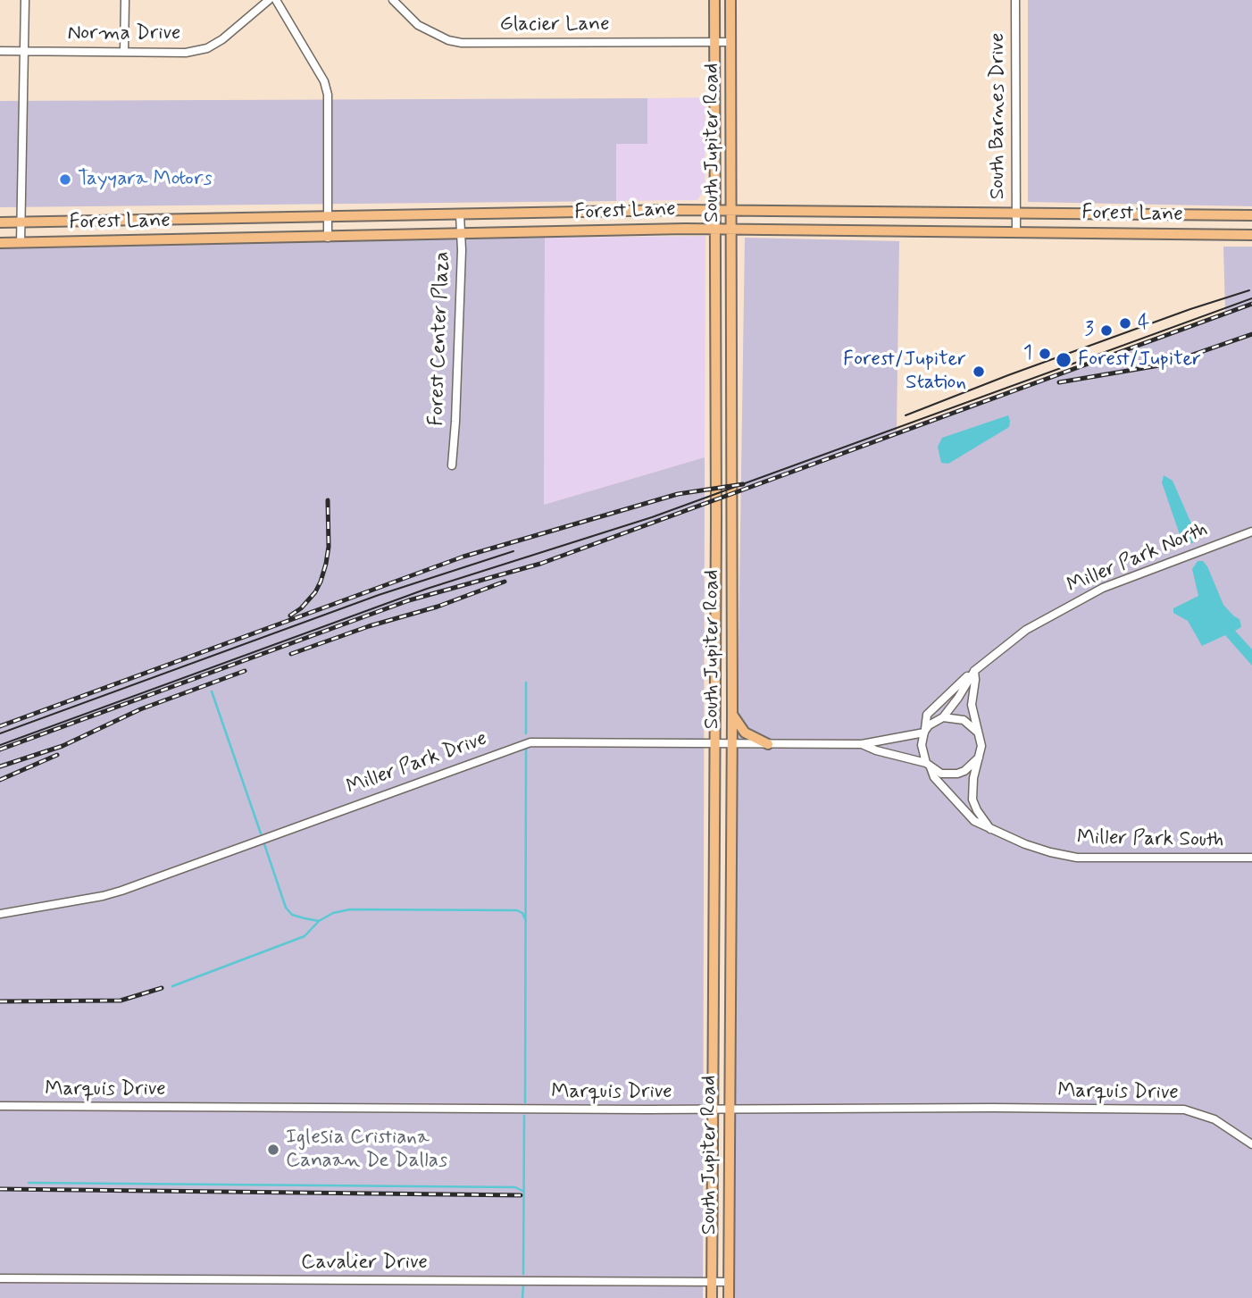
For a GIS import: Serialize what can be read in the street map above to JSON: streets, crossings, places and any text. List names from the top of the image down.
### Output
{
  "streets": {
    "main road": ["South Jupiter Road", "Forest Lane"],
    "street": [
      "Glacier Lane",
      "Norma Drive",
      "South Barnes Drive",
      "Forest Center Plaza",
      "Miller Park North",
      "Miller Park Drive",
      "Miller Park South",
      "Marquis Drive",
      "Cavalier Drive"
    ]
  },
  "crossings": [
    ["Glacier Lane", "South Jupiter Road"],
    ["South Barnes Drive", "Forest Lane"],
    ["South Jupiter Road", "Forest Lane"],
    ["South Jupiter Road", "Miller Park Drive"],
    ["South Jupiter Road", "Marquis Drive"],
    ["South Jupiter Road", "Cavalier Drive"],
    ["Forest Lane", "Forest Center Plaza"],
    ["Miller Park North", "Miller Park Drive"],
    ["Miller Park North", "Miller Park South"]
  ],
  "places": [
    "Tayyara Motors",
    "4",
    "3",
    "1",
    "Forest/Jupiter",
    "Forest/Jupiter Station",
    "Iglesia Cristiana Canaan De Dallas"
  ]
}
